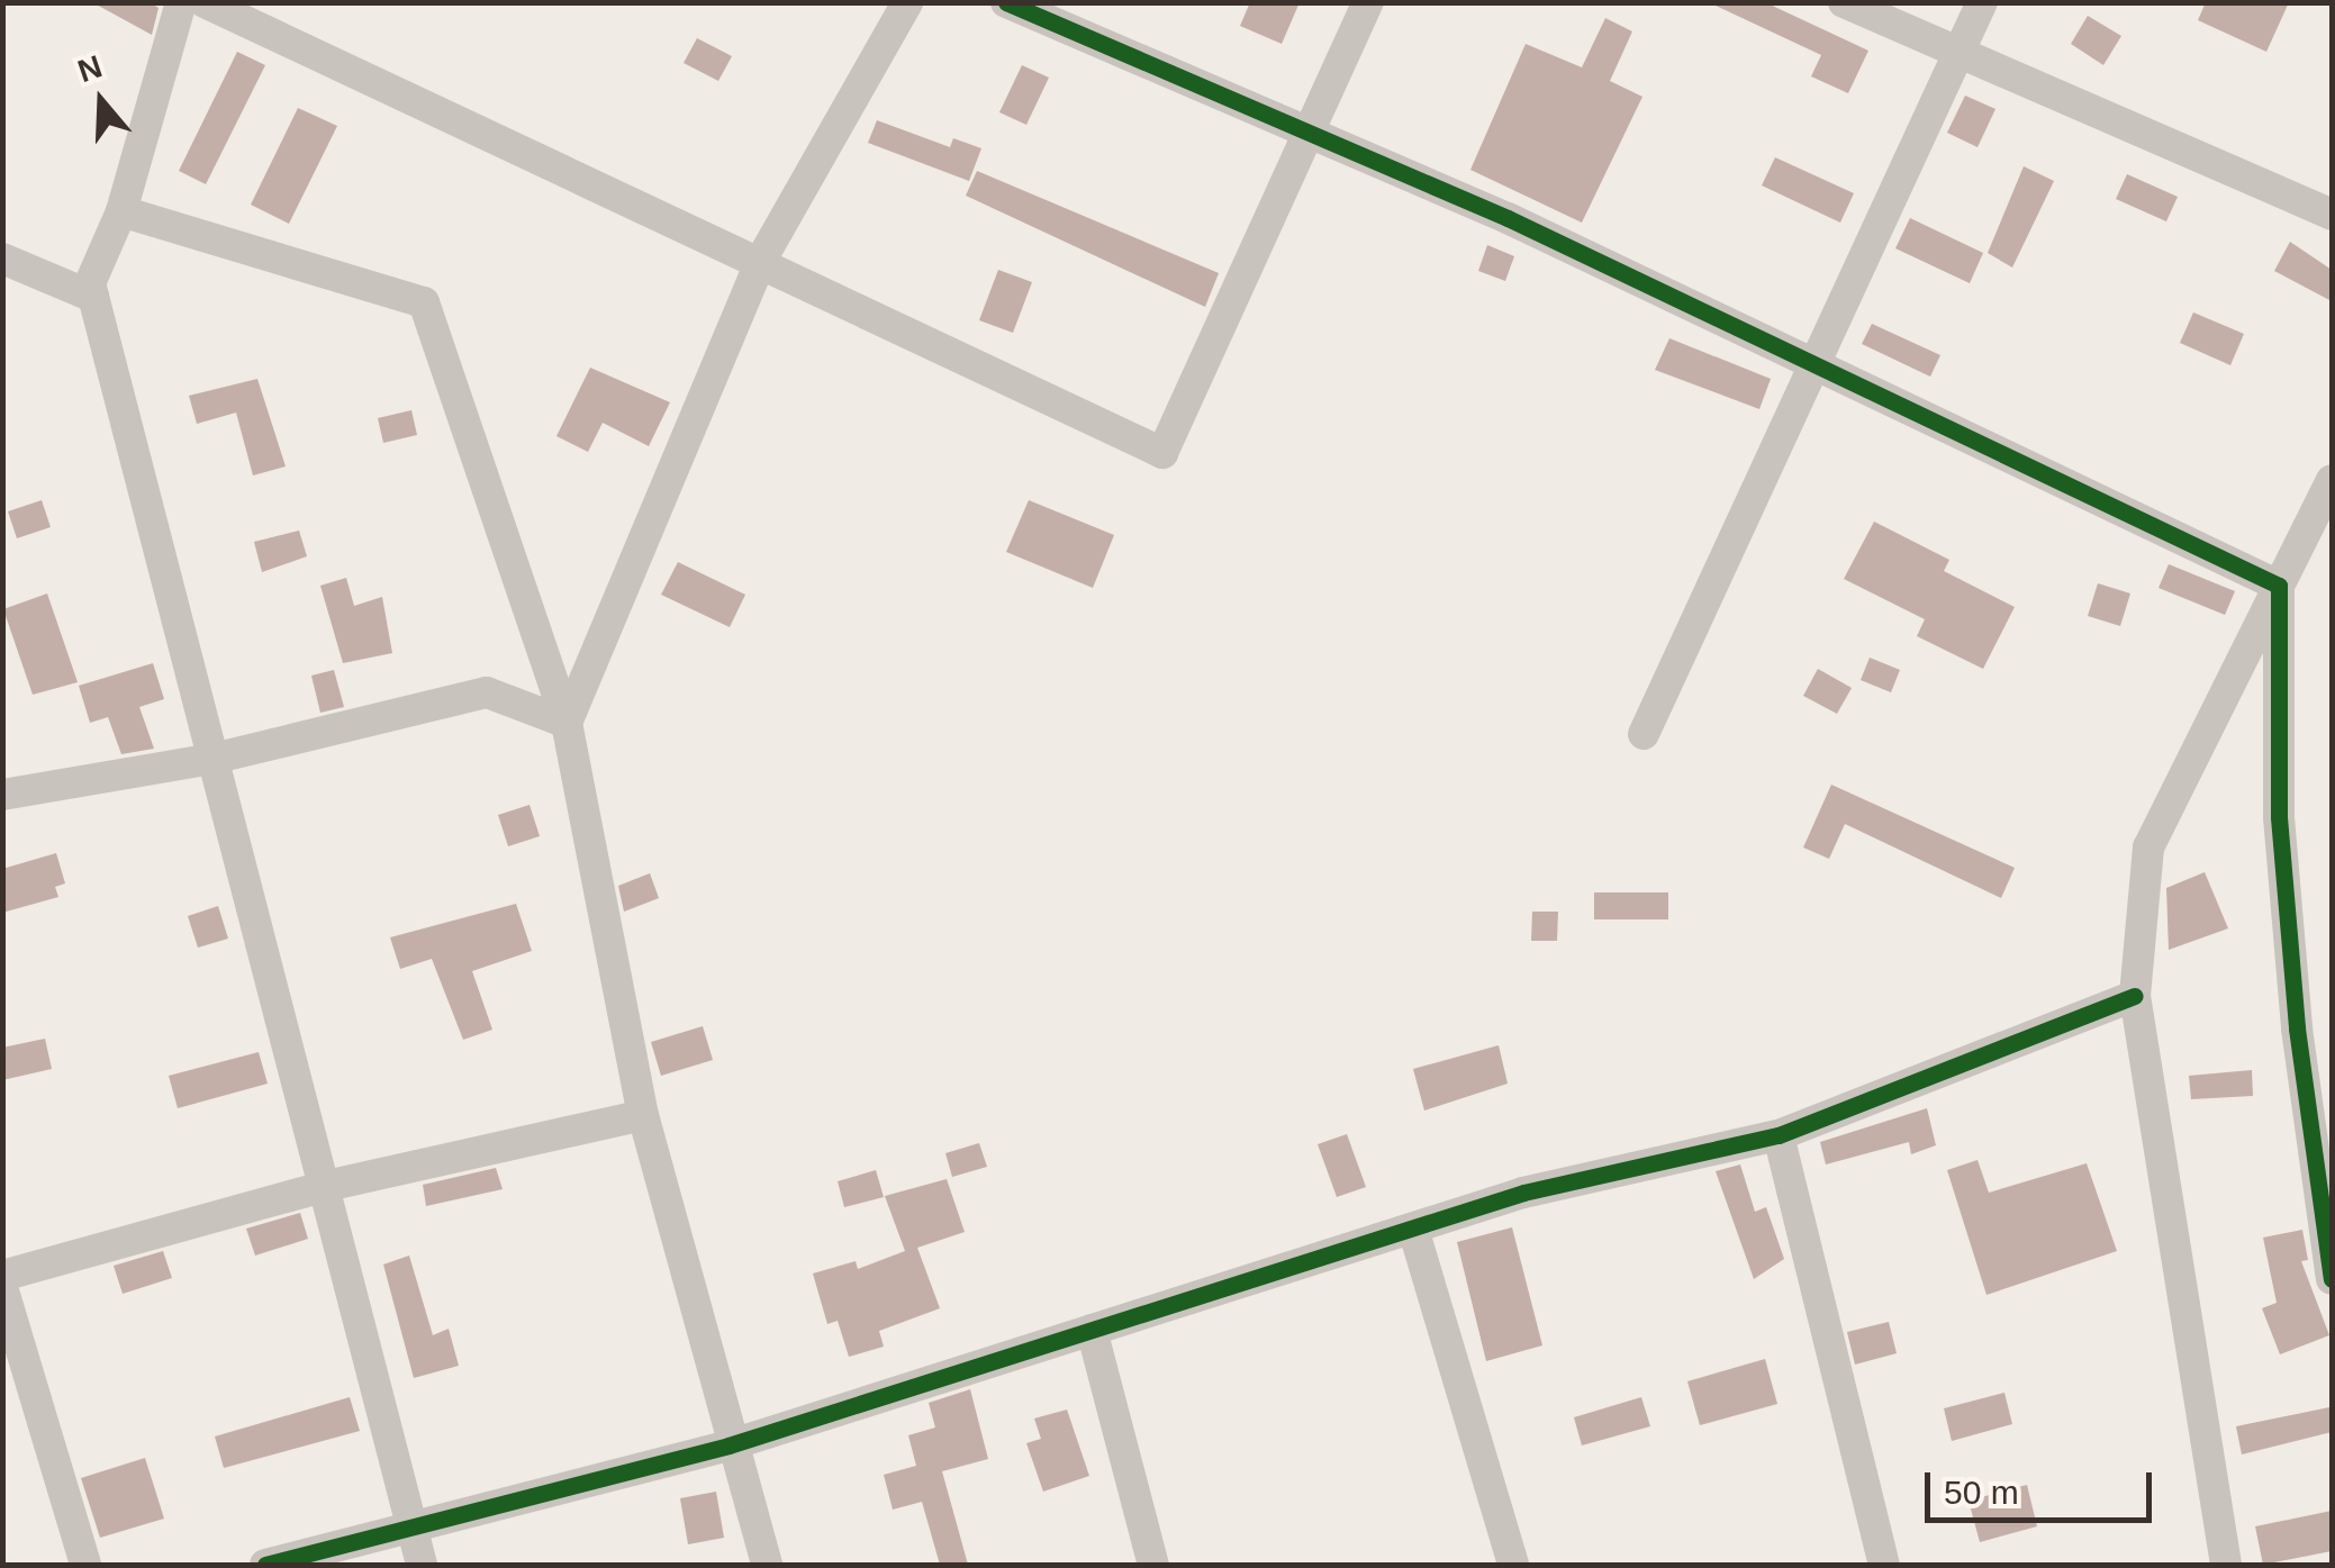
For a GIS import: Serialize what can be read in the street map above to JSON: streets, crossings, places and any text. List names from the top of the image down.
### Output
{
  "scale_bar": "50 m",
  "north": "top"
}
